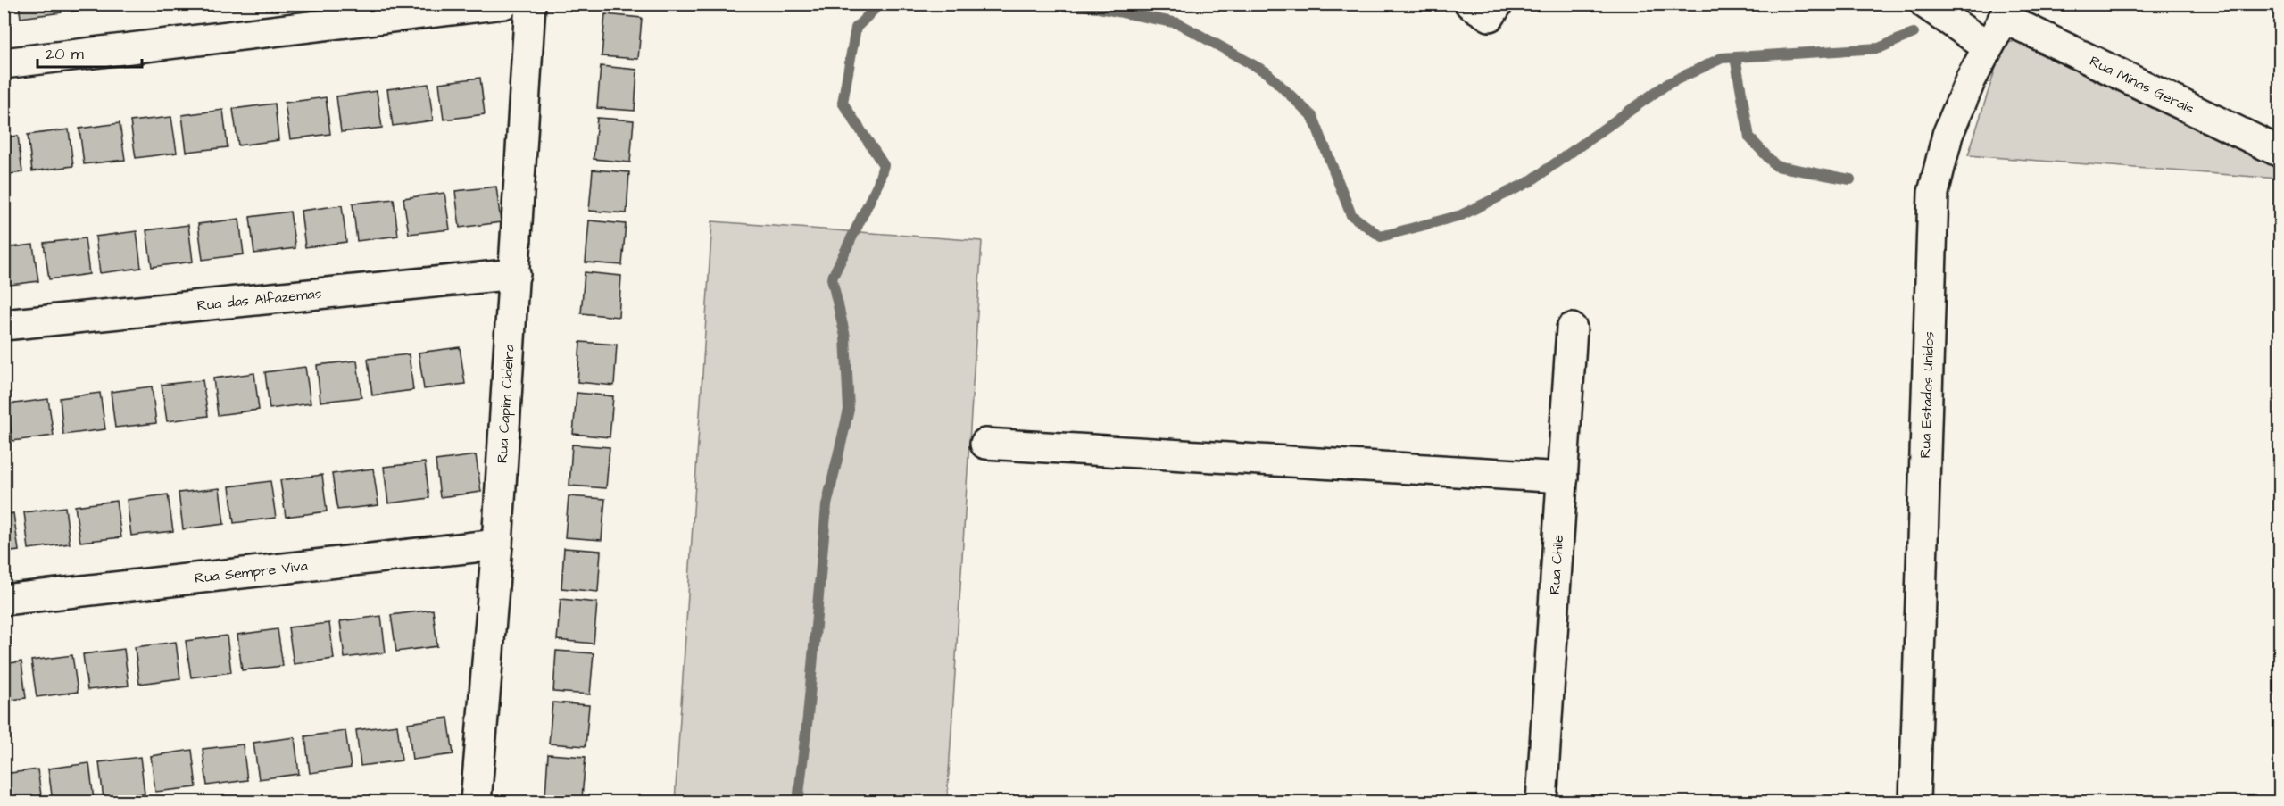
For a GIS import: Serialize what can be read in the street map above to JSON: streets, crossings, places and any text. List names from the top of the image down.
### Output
{
  "streets": {
    "street": [
      "Rua Minas Gerais",
      "Rua das Alfazemas",
      "Rua Estados Unidos",
      "Rua Capim Cideira",
      "Rua Chile",
      "Rua Sempre Viva"
    ]
  },
  "crossings": [
    ["Rua Minas Gerais", "Rua Estados Unidos"],
    ["Rua das Alfazemas", "Rua Capim Cideira"],
    ["Rua Capim Cideira", "Rua Sempre Viva"]
  ],
  "scale_bar": "20 m"
}
